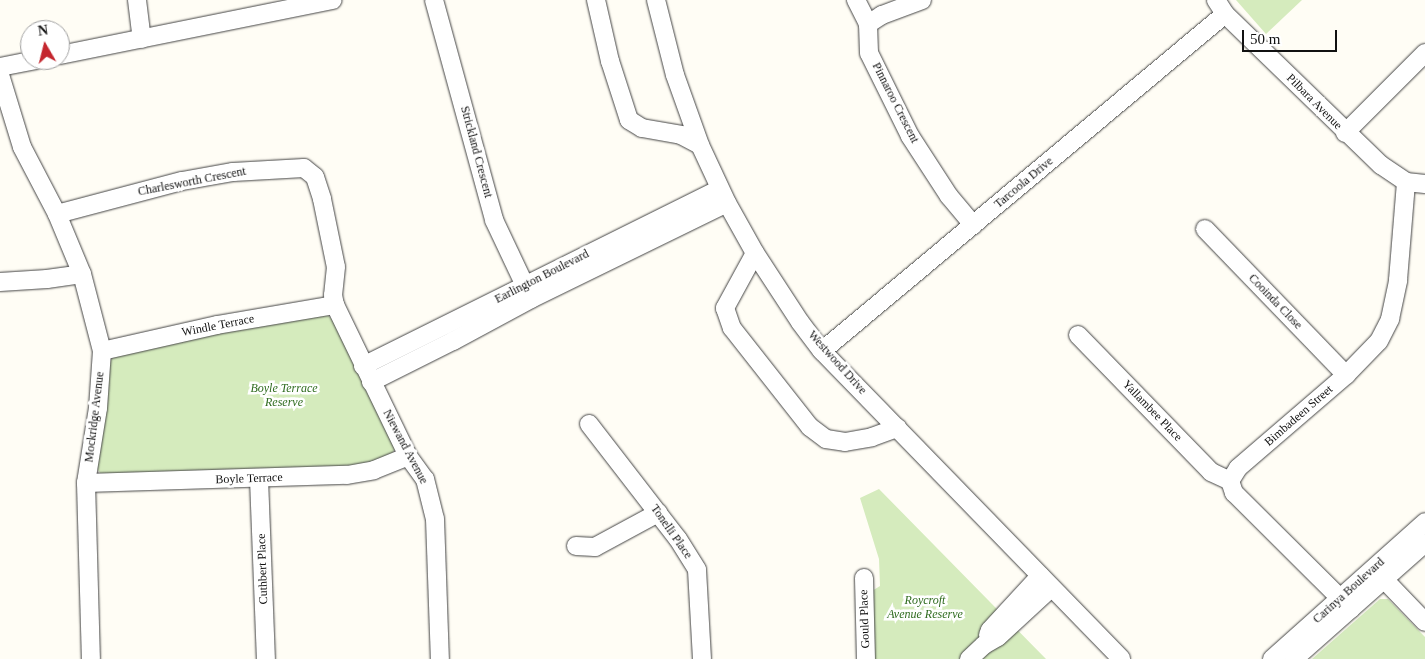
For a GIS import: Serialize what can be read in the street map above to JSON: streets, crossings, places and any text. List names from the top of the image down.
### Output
{
  "streets": {
    "street": [
      "Pilbara Avenue",
      "Pinnaroo Crescent",
      "Strickland Crescent",
      "Charlesworth Crescent",
      "Tarcoola Drive",
      "Earlington Boulevard",
      "Cooinda Close",
      "Windle Terrace",
      "Westwood Drive",
      "Yallambee Place",
      "Bimbadeen Street",
      "Mockridge Avenue",
      "Niewand Avenue",
      "Boyle Terrace",
      "Tonelli Place",
      "Cuthbert Place",
      "Carinya Boulevard",
      "Gould Place"
    ]
  },
  "crossings": [
    ["Pilbara Avenue", "Tarcoola Drive"],
    ["Pilbara Avenue", "Bimbadeen Street"],
    ["Pinnaroo Crescent", "Tarcoola Drive"],
    ["Strickland Crescent", "Earlington Boulevard"],
    ["Charlesworth Crescent", "Windle Terrace"],
    ["Charlesworth Crescent", "Mockridge Avenue"],
    ["Charlesworth Crescent", "Niewand Avenue"],
    ["Tarcoola Drive", "Westwood Drive"],
    ["Earlington Boulevard", "Westwood Drive"],
    ["Earlington Boulevard", "Niewand Avenue"],
    ["Cooinda Close", "Bimbadeen Street"],
    ["Windle Terrace", "Mockridge Avenue"],
    ["Windle Terrace", "Niewand Avenue"],
    ["Yallambee Place", "Bimbadeen Street"],
    ["Mockridge Avenue", "Boyle Terrace"],
    ["Niewand Avenue", "Boyle Terrace"],
    ["Boyle Terrace", "Cuthbert Place"]
  ],
  "parks": ["Boyle Terrace Reserve", "Roycroft Avenue Reserve"],
  "scale_bar": "50 m",
  "north": "top"
}
